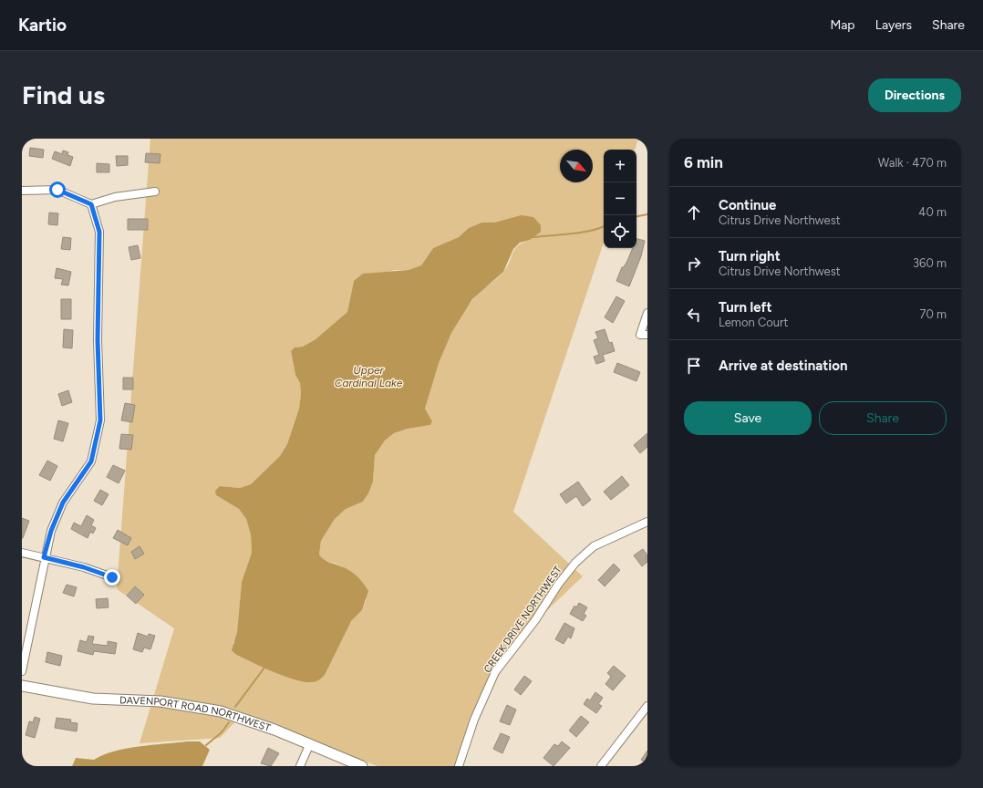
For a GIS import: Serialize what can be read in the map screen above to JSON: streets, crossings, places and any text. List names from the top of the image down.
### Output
{
  "streets": {
    "street": ["CREEK DRIVE NORTHWEST", "DAVENPORT ROAD NORTHWEST"]
  },
  "water": ["Upper Cardinal Lake"],
  "north": "bottom right",
  "page": {
    "header": "Kartio",
    "nav": ["Map", "Layers", "Share"],
    "buttons": [
      "Directions",
      ["Save", "Share"]
    ],
    "title": "Find us",
    "heading": ["6 min", "Walk · 470 m"],
    "map_buttons": ["+", "−"],
    "list": [
      ["Continue", "Citrus Drive Northwest", "40 m"],
      ["Turn right", "Citrus Drive Northwest", "360 m"],
      ["Turn left", "Lemon Court", "70 m"],
      "Arrive at destination"
    ]
  }
}
